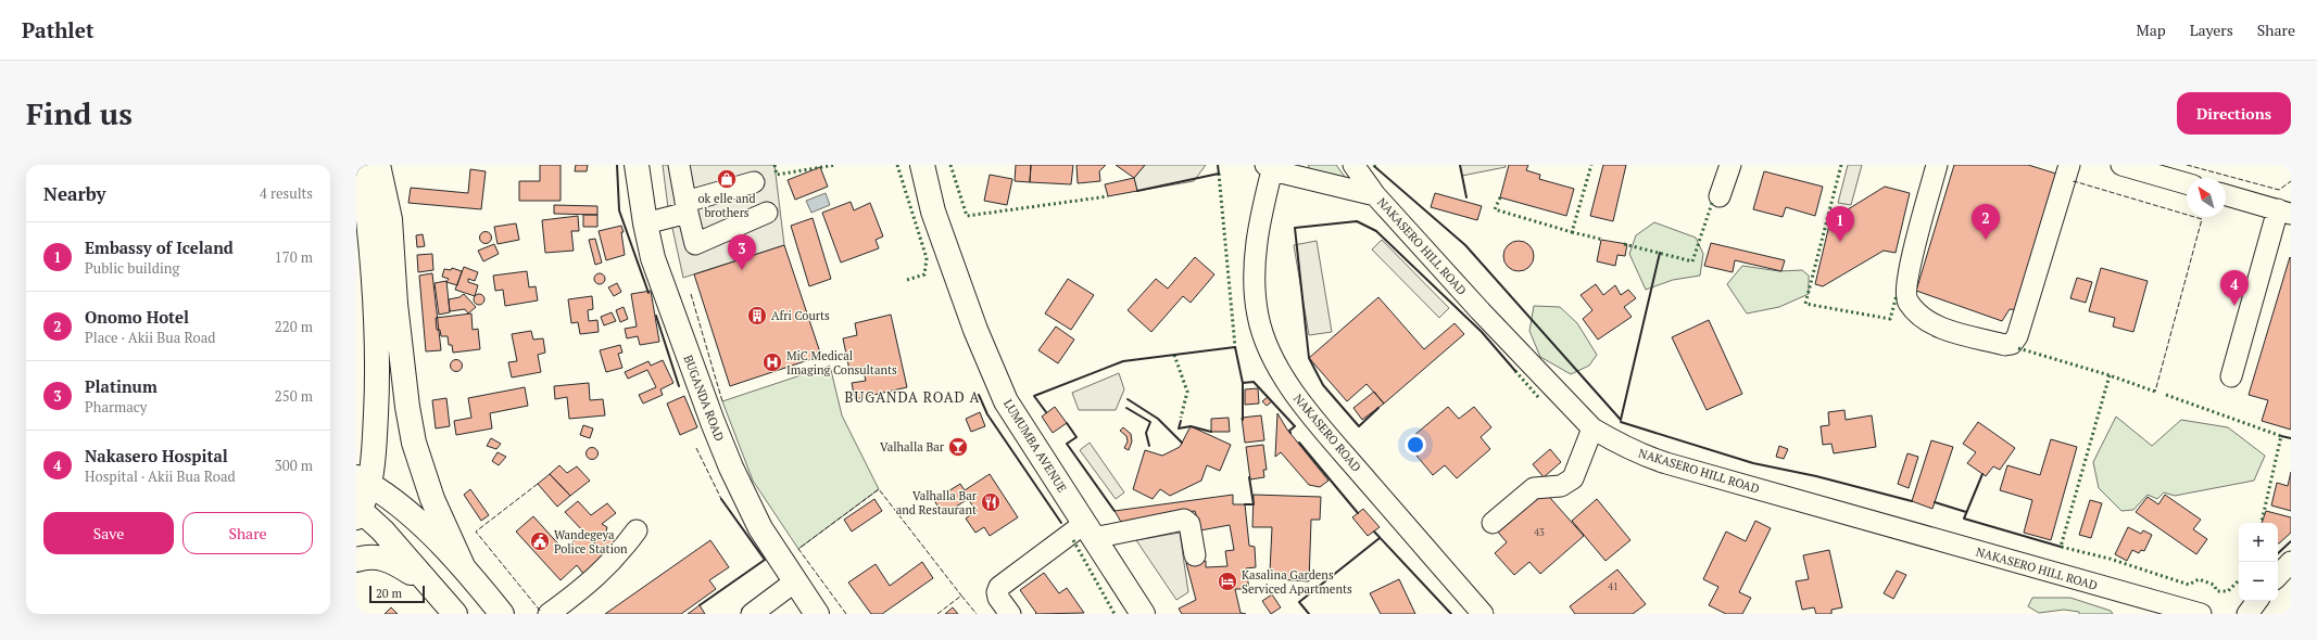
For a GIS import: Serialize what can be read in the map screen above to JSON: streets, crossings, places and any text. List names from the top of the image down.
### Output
{
  "streets": {
    "main road": ["BUGANDA ROAD", "LUMUMBA AVENUE"],
    "street": ["NAKASERO HILL ROAD", "NAKASERO ROAD"]
  },
  "crossings": [
    ["NAKASERO HILL ROAD", "NAKASERO ROAD"]
  ],
  "districts": ["BUGANDA ROAD A"],
  "places": {
    "shop": ["ok elle and brothers"],
    "building": ["Afri Courts"],
    "hospital": ["MiC Medical Imaging Consultants"],
    "bar": ["Valhalla Bar"],
    "restaurant": ["Valhalla Bar and Restaurant"],
    "public building": ["Wandegeya Police Station"],
    "hotel": ["Kasalina Gardens Serviced Apartments"]
  },
  "house_numbers": ["43", "41"],
  "scale_bar": "20 m",
  "north": "top left",
  "page": {
    "header": "Pathlet",
    "nav": ["Map", "Layers", "Share"],
    "buttons": [
      "Directions",
      ["Save", "Share"]
    ],
    "title": "Find us",
    "heading": ["Nearby", "4 results"],
    "pins": [
      "2",
      "1",
      "3",
      "4"
    ],
    "list": [
      {
        "mark": "1",
        "name": "Embassy of Iceland",
        "note": "Public building",
        "value": "170 m"
      },
      {
        "mark": "2",
        "name": "Onomo Hotel",
        "note": "Place · Akii Bua Road",
        "value": "220 m"
      },
      {
        "mark": "3",
        "name": "Platinum",
        "note": "Pharmacy",
        "value": "250 m"
      },
      {
        "mark": "4",
        "name": "Nakasero Hospital",
        "note": "Hospital · Akii Bua Road",
        "value": "300 m"
      }
    ],
    "map_buttons": ["+", "−"],
    "scale": "20 m"
  }
}
